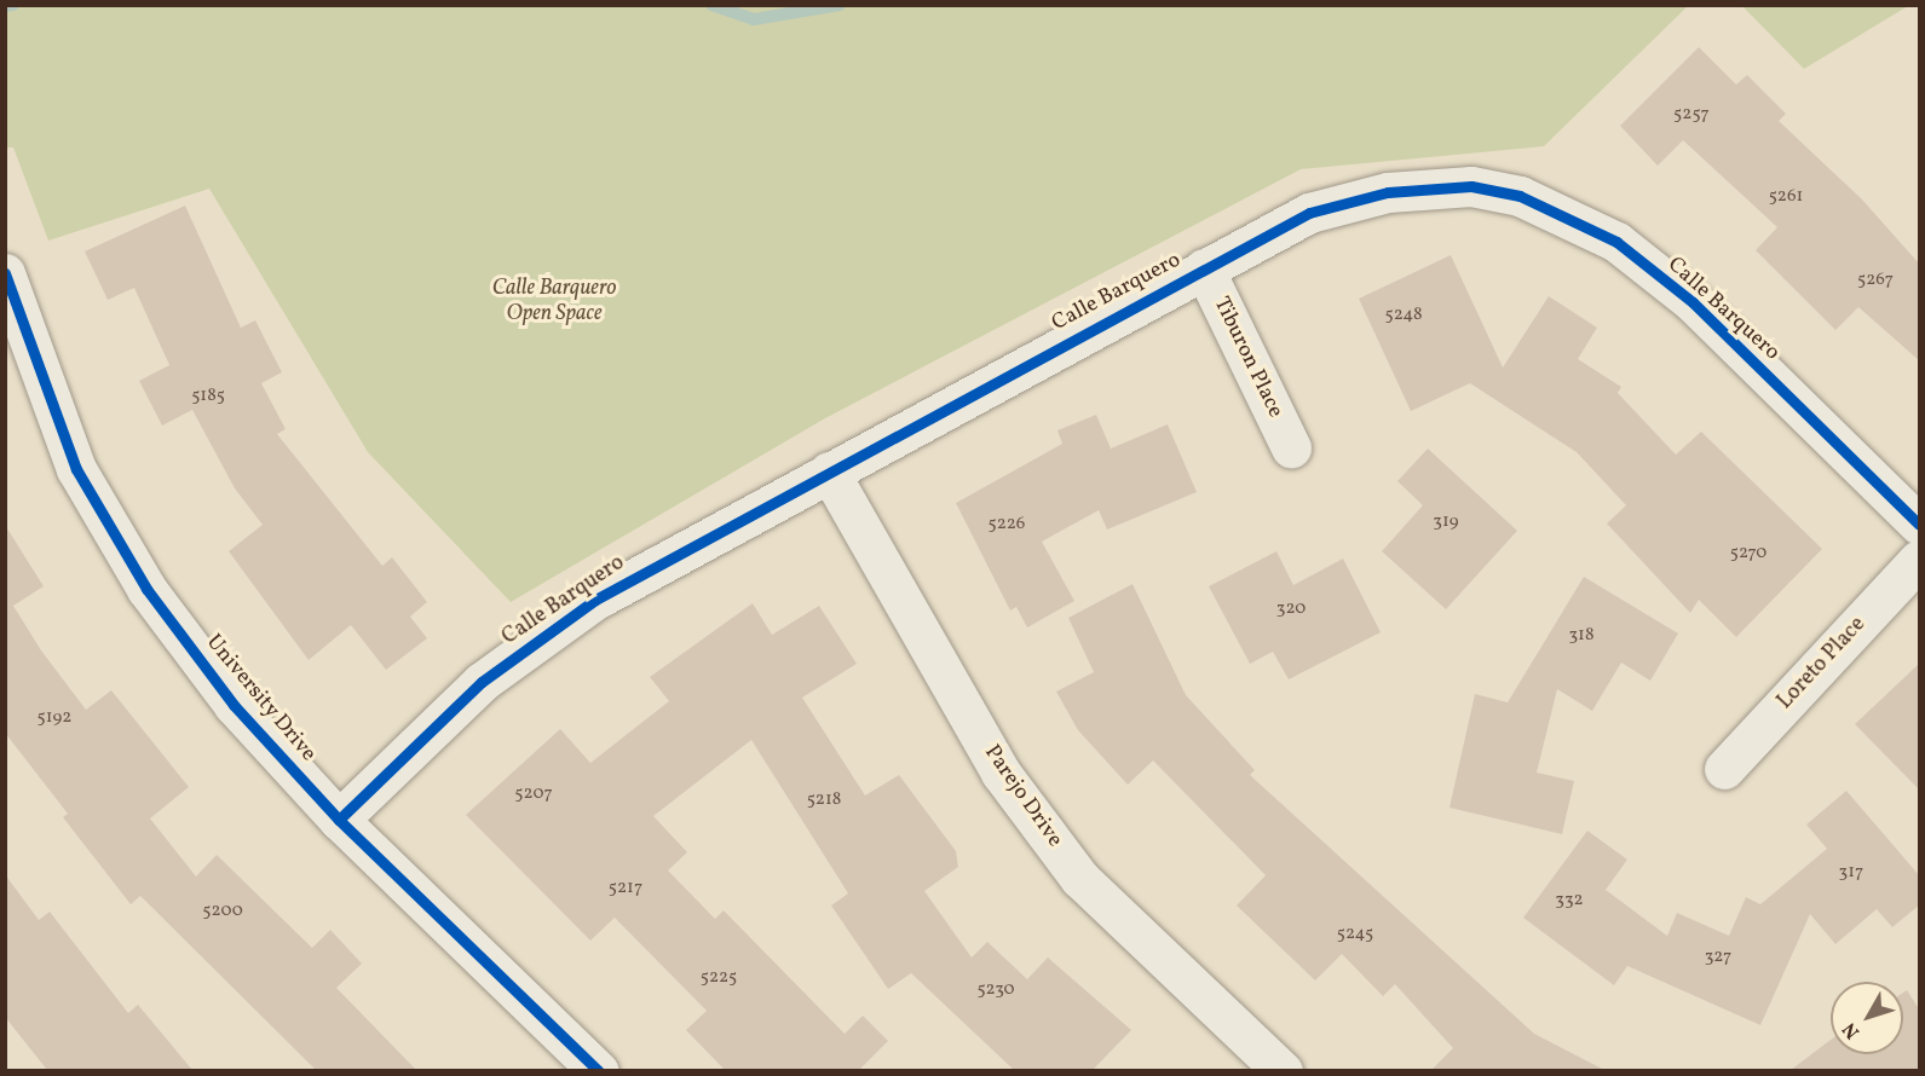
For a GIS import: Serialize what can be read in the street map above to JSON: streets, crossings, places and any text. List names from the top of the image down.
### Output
{
  "streets": {
    "street": [
      "Calle Barquero",
      "Tiburon Place",
      "Loreto Place",
      "University Drive",
      "Parejo Drive"
    ]
  },
  "crossings": [
    ["Calle Barquero", "Tiburon Place"],
    ["Calle Barquero", "University Drive"],
    ["Calle Barquero", "Parejo Drive"]
  ],
  "parks": ["Calle Barquero Open Space"],
  "house_numbers": [
    "5257",
    "5261",
    "5267",
    "5248",
    "5185",
    "319",
    "5226",
    "5270",
    "320",
    "318",
    "5192",
    "5207",
    "5218",
    "317",
    "5217",
    "332",
    "5200",
    "5245",
    "327",
    "5225",
    "5230"
  ],
  "north": "bottom left"
}
